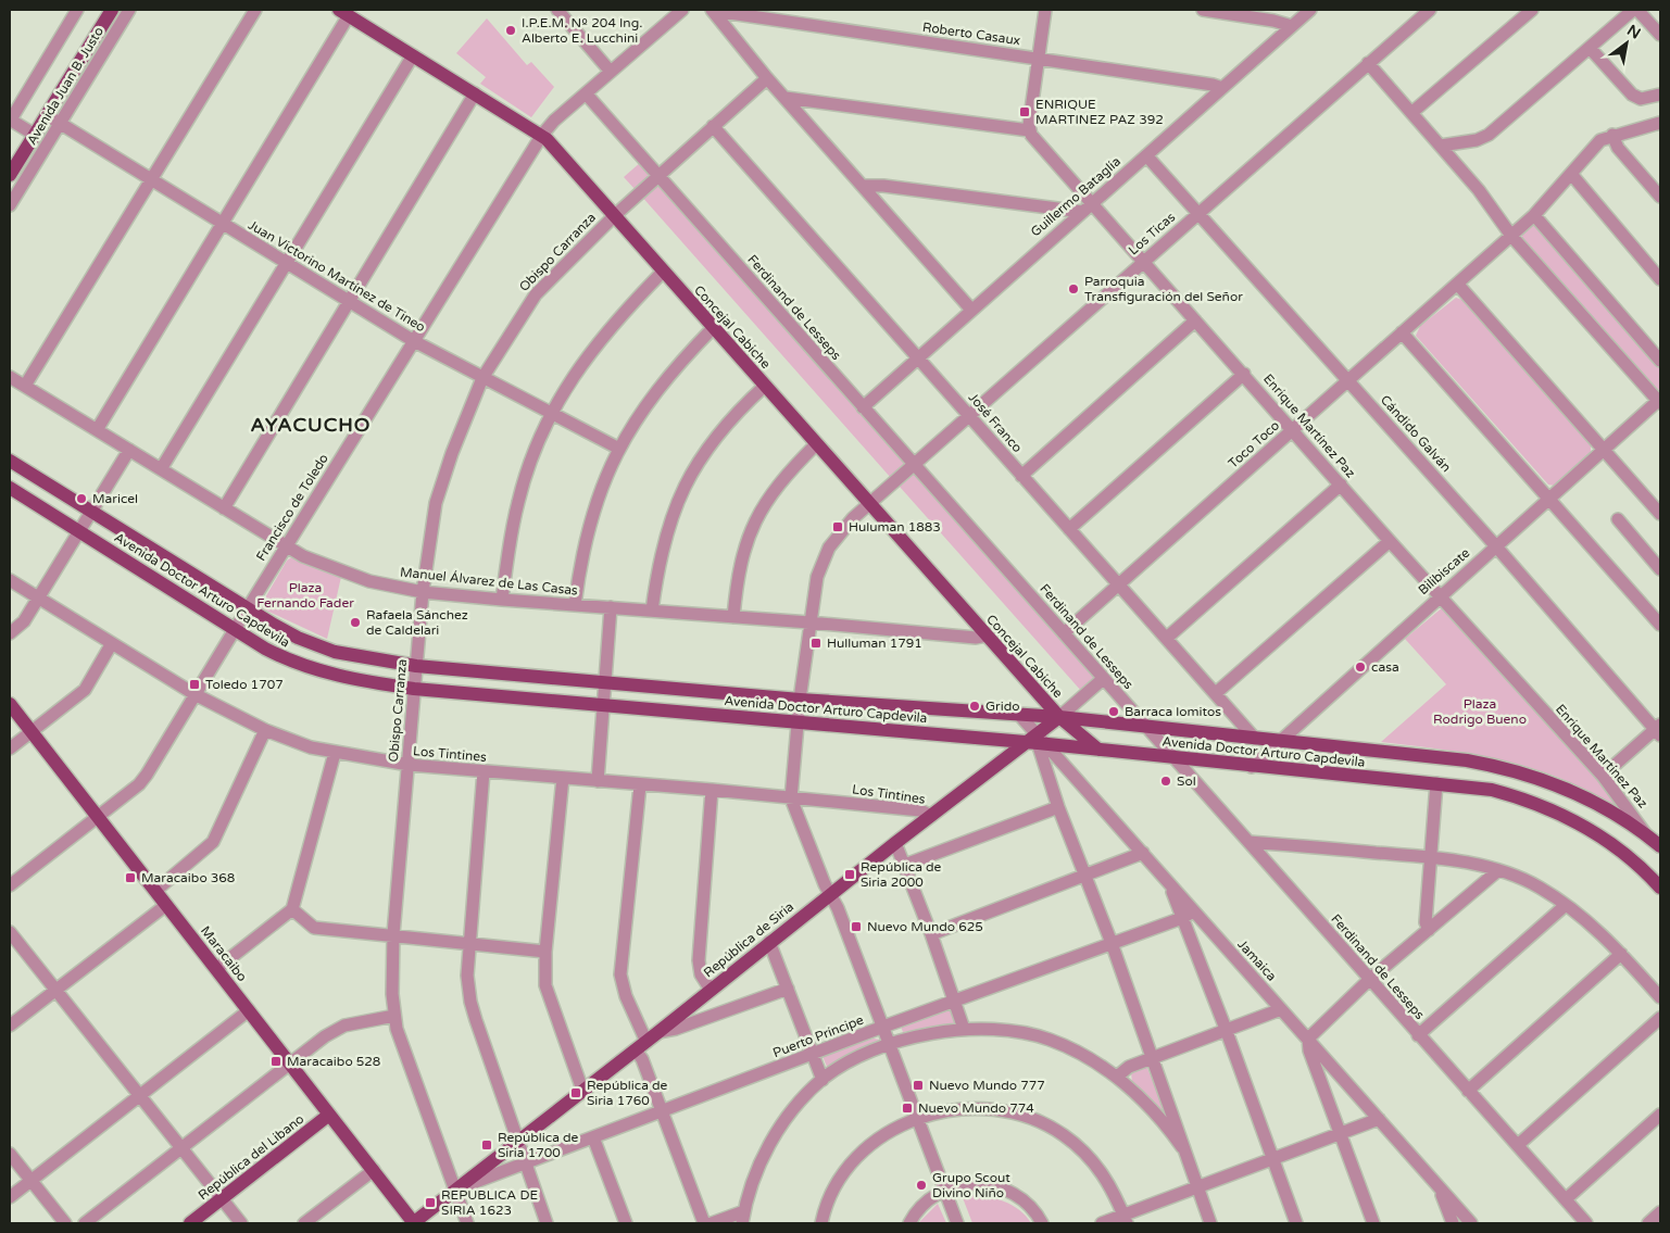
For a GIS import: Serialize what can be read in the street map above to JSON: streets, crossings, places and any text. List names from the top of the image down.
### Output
{
  "streets": {
    "main road": [
      "Avenida Juan B. Justo",
      "Concejal Cabiche",
      "Avenida Doctor Arturo Capdevila",
      "República de Siria",
      "Maracaibo",
      "República del Libano"
    ],
    "street": [
      "Roberto Casaux",
      "Guillermo Bataglia",
      "Los Ticas",
      "Obispo Carranza",
      "Juan Victorino Martínez de Tineo",
      "Ferdinand de Lesseps",
      "José Franco",
      "Enrique Martínez Paz",
      "Cándido Galván",
      "Toco Toco",
      "Francisco de Toledo",
      "Bilibiscate",
      "Manuel Álvarez de Las Casas",
      "Los Tintines",
      "Jamaica",
      "Puerto Príncipe"
    ]
  },
  "crossings": [
    ["Roberto Casaux", "Guillermo Bataglia"],
    ["Avenida Juan B. Justo", "Juan Victorino Martínez de Tineo"],
    ["Guillermo Bataglia", "Ferdinand de Lesseps"],
    ["Guillermo Bataglia", "José Franco"],
    ["Guillermo Bataglia", "Enrique Martínez Paz"],
    ["Guillermo Bataglia", "Cándido Galván"],
    ["Los Ticas", "Ferdinand de Lesseps"],
    ["Los Ticas", "Concejal Cabiche"],
    ["Los Ticas", "José Franco"],
    ["Los Ticas", "Enrique Martínez Paz"],
    ["Los Ticas", "Cándido Galván"],
    ["Los Ticas", "Manuel Álvarez de Las Casas"],
    ["Los Ticas", "Avenida Doctor Arturo Capdevila"],
    ["Los Ticas", "Los Tintines"],
    ["Obispo Carranza", "Juan Victorino Martínez de Tineo"],
    ["Obispo Carranza", "Ferdinand de Lesseps"],
    ["Obispo Carranza", "Concejal Cabiche"],
    ["Obispo Carranza", "José Franco"],
    ["Obispo Carranza", "Manuel Álvarez de Las Casas"],
    ["Obispo Carranza", "Avenida Doctor Arturo Capdevila"],
    ["Obispo Carranza", "Los Tintines"],
    ["Obispo Carranza", "República de Siria"],
    ["Obispo Carranza", "Puerto Príncipe"],
    ["Juan Victorino Martínez de Tineo", "Francisco de Toledo"],
    ["Ferdinand de Lesseps", "Toco Toco"],
    ["Ferdinand de Lesseps", "Francisco de Toledo"],
    ["Ferdinand de Lesseps", "Avenida Doctor Arturo Capdevila"],
    ["Ferdinand de Lesseps", "República de Siria"],
    ["Concejal Cabiche", "Francisco de Toledo"],
    ["Concejal Cabiche", "Manuel Álvarez de Las Casas"],
    ["Concejal Cabiche", "Avenida Doctor Arturo Capdevila"],
    ["Concejal Cabiche", "República de Siria"],
    ["José Franco", "Toco Toco"],
    ["José Franco", "Avenida Doctor Arturo Capdevila"],
    ["Enrique Martínez Paz", "Toco Toco"],
    ["Enrique Martínez Paz", "Bilibiscate"],
    ["Enrique Martínez Paz", "Avenida Doctor Arturo Capdevila"],
    ["Cándido Galván", "Toco Toco"],
    ["Cándido Galván", "Bilibiscate"],
    ["Francisco de Toledo", "Manuel Álvarez de Las Casas"],
    ["Francisco de Toledo", "Avenida Doctor Arturo Capdevila"],
    ["Francisco de Toledo", "Los Tintines"],
    ["Francisco de Toledo", "Maracaibo"],
    ["Bilibiscate", "Avenida Doctor Arturo Capdevila"],
    ["Avenida Doctor Arturo Capdevila", "República de Siria"],
    ["Avenida Doctor Arturo Capdevila", "Jamaica"],
    ["Los Tintines", "República de Siria"],
    ["República de Siria", "Maracaibo"],
    ["República de Siria", "Jamaica"],
    ["República de Siria", "Puerto Príncipe"],
    ["Maracaibo", "República del Libano"],
    ["Jamaica", "Puerto Príncipe"]
  ],
  "districts": ["AYACUCHO"],
  "parks": ["Plaza Fernando Fader", "Plaza Rodrigo Bueno"],
  "places": {
    "other": [
      "I.P.E.M. Nº 204 Ing. Alberto E. Lucchini",
      "Parroquia Transfiguración del Señor",
      "Maricel",
      "Rafaela Sánchez de Caldelari",
      "casa",
      "Grido",
      "Barraca lomitos",
      "Sol",
      "Grupo Scout Divino Niño"
    ],
    "transit": [
      "ENRIQUE MARTINEZ PAZ 392",
      "Huluman 1883",
      "Hulluman 1791",
      "Toledo 1707",
      "República de Siria 2000",
      "Maracaibo 368",
      "Nuevo Mundo 625",
      "Maracaibo 528",
      "Nuevo Mundo 777",
      "República de Siria 1760",
      "Nuevo Mundo 774",
      "República de Siria 1700",
      "REPUBLICA DE SIRIA 1623"
    ]
  },
  "north": "top right"
}
